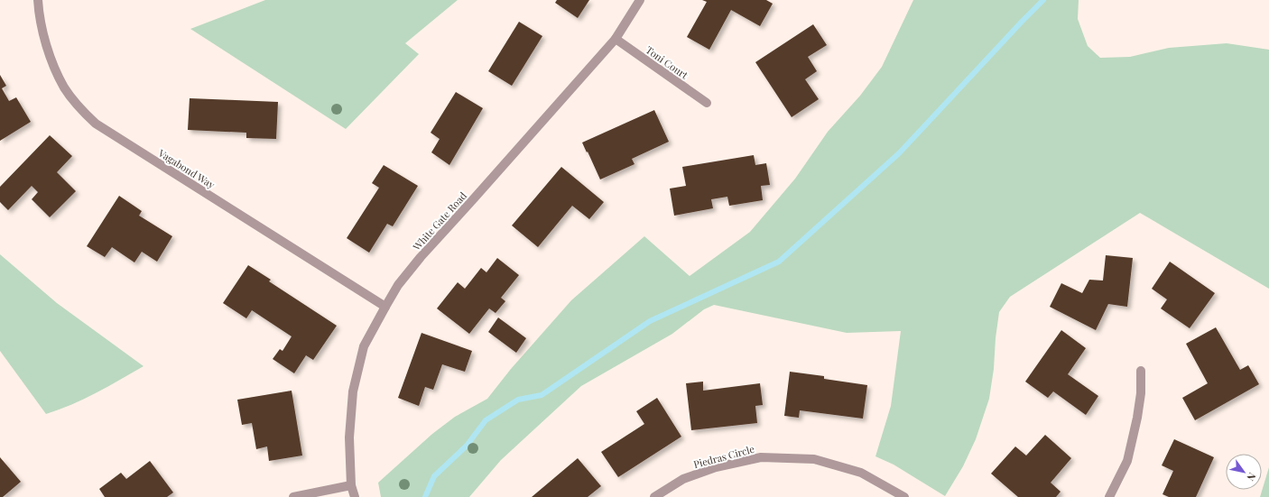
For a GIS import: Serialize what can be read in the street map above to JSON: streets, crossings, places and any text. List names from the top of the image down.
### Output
{
  "streets": {
    "street": [
      "Toni Court",
      "Vagabond Way",
      "White Gate Road",
      "Piedras Circle"
    ]
  },
  "crossings": [
    ["Toni Court", "White Gate Road"],
    ["Vagabond Way", "White Gate Road"]
  ],
  "north": "bottom right"
}
